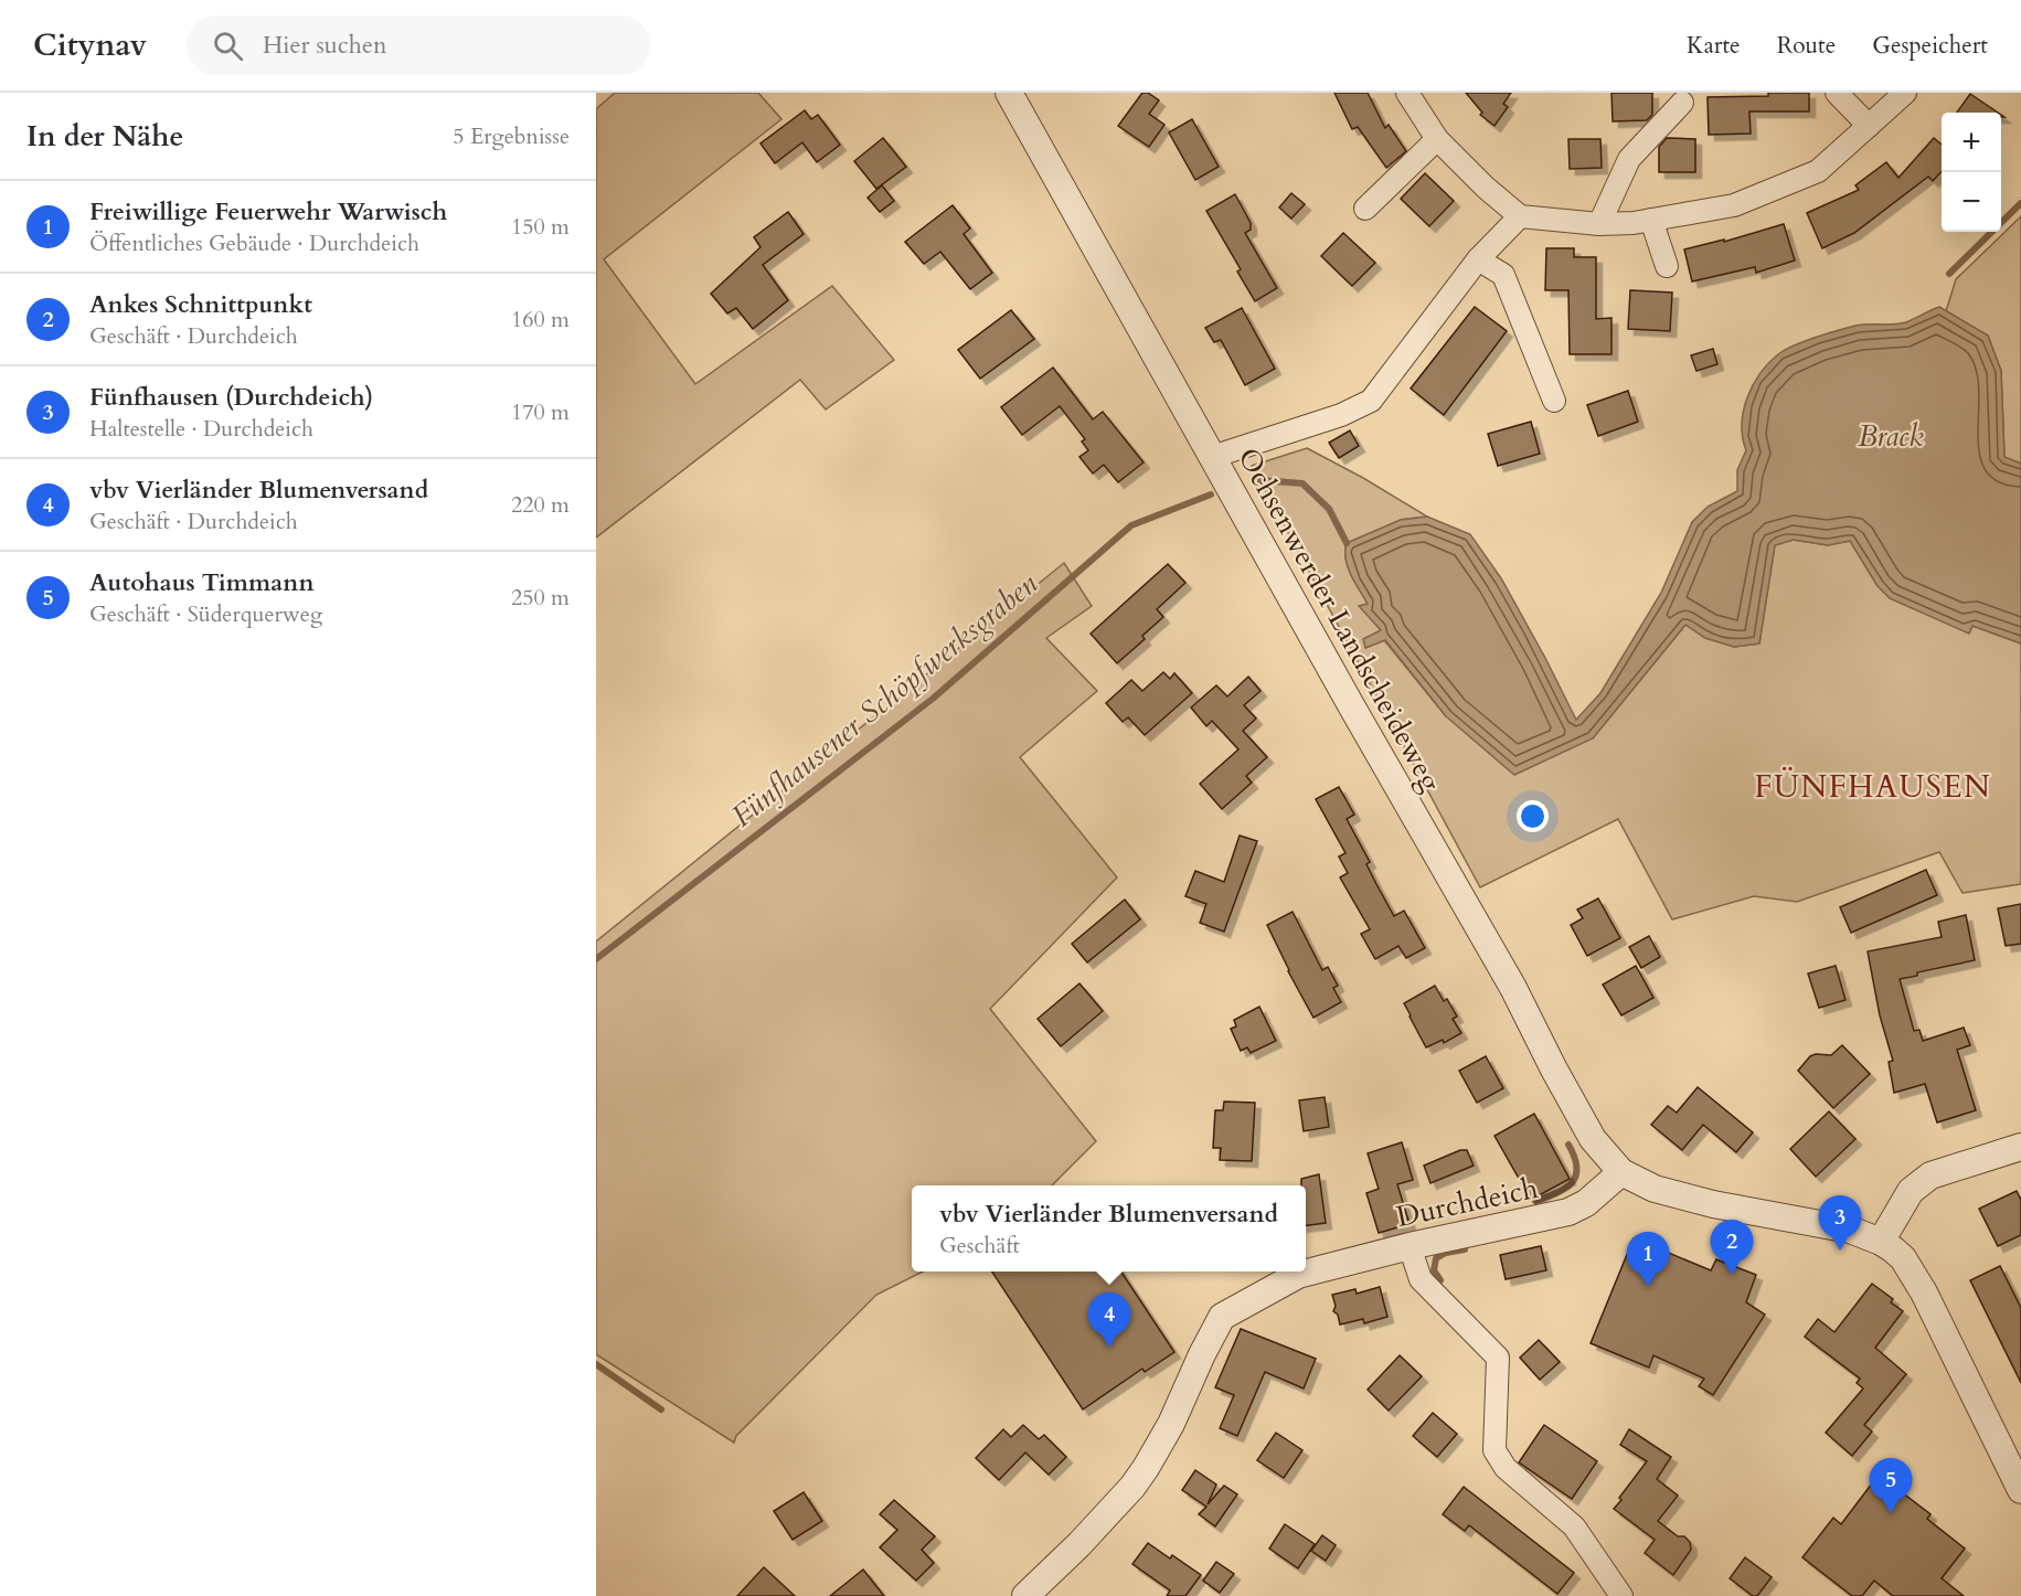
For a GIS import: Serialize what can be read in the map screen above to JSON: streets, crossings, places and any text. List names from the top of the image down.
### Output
{
  "streets": {
    "street": ["Ochsenwerder Landscheideweg", "Durchdeich"]
  },
  "crossings": [
    ["Ochsenwerder Landscheideweg", "Durchdeich"]
  ],
  "districts": ["FÜNFHAUSEN"],
  "water": ["Brack", "Fünfhausener Schöpfwerksgraben"],
  "page": {
    "header": "Citynav",
    "search": "Hier suchen",
    "nav": ["Karte", "Route", "Gespeichert"],
    "heading": ["In der Nähe", "5 Ergebnisse"],
    "map_buttons": ["+", "−"],
    "list": [
      {
        "mark": "1",
        "name": "Freiwillige Feuerwehr Warwisch",
        "note": "Öffentliches Gebäude · Durchdeich",
        "value": "150 m"
      },
      {
        "mark": "2",
        "name": "Ankes Schnittpunkt",
        "note": "Geschäft · Durchdeich",
        "value": "160 m"
      },
      {
        "mark": "3",
        "name": "Fünfhausen (Durchdeich)",
        "note": "Haltestelle · Durchdeich",
        "value": "170 m"
      },
      {
        "mark": "4",
        "name": "vbv Vierländer Blumenversand",
        "note": "Geschäft · Durchdeich",
        "value": "220 m"
      },
      {
        "mark": "5",
        "name": "Autohaus Timmann",
        "note": "Geschäft · Süderquerweg",
        "value": "250 m"
      }
    ],
    "popup": ["vbv Vierländer Blumenversand", "Geschäft"],
    "pins": [
      "3",
      "2",
      "1",
      "4",
      "5"
    ]
  }
}
